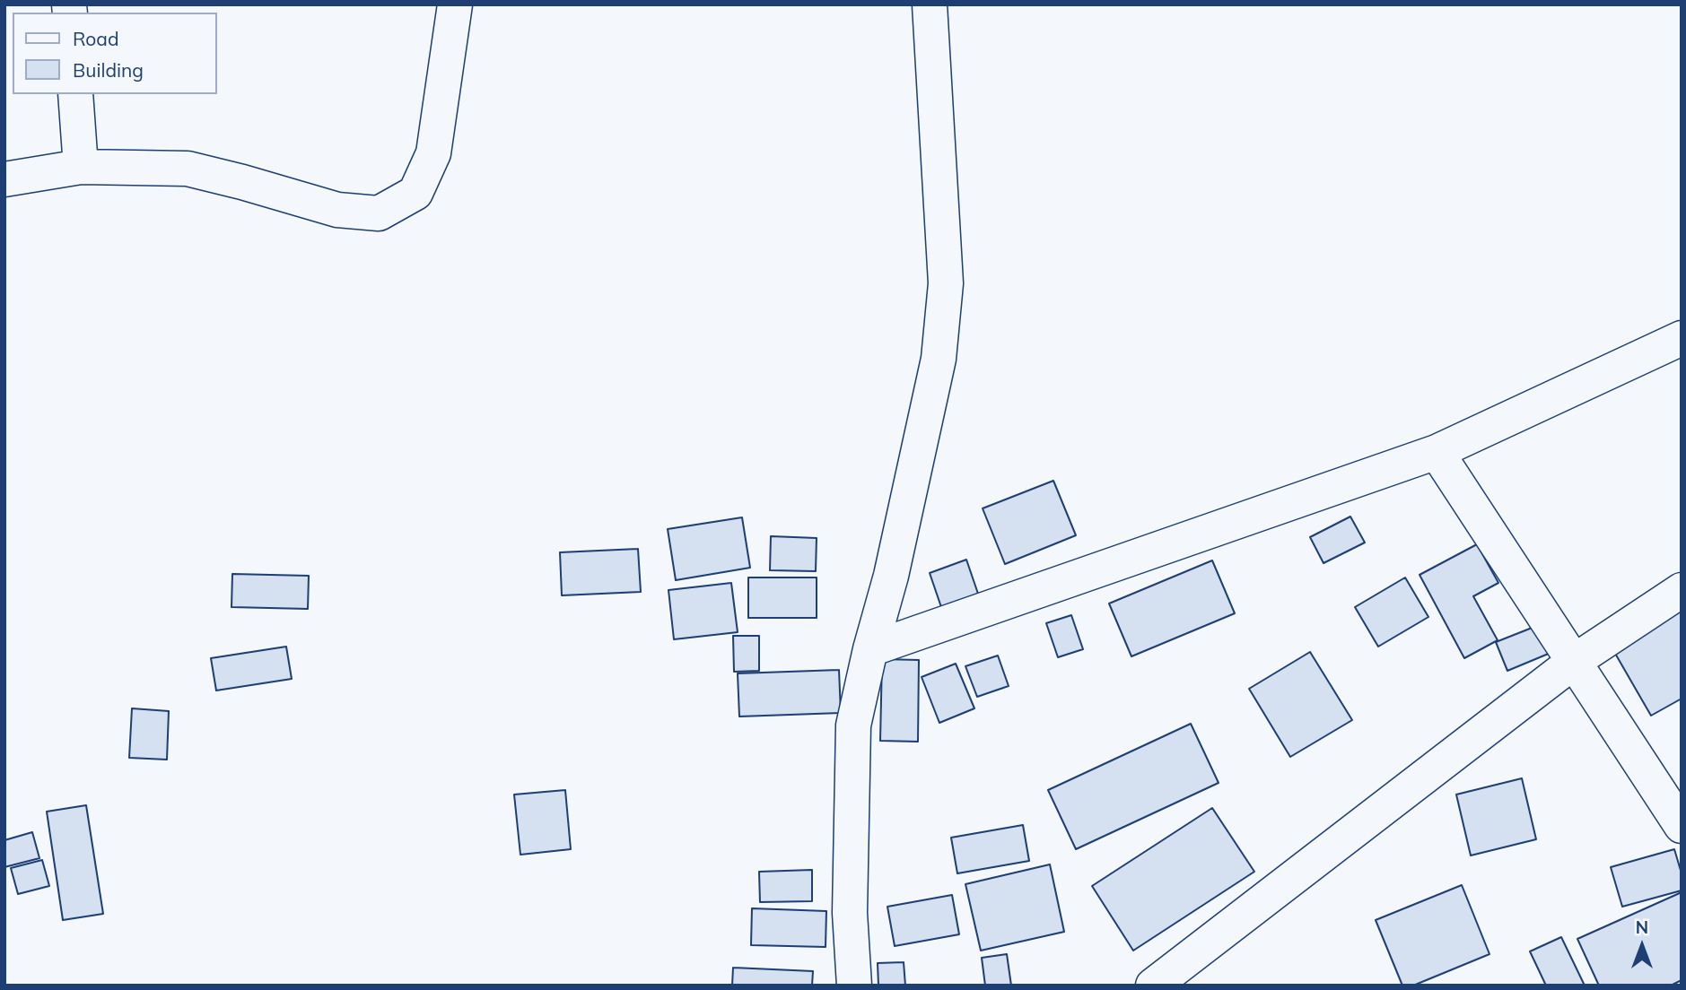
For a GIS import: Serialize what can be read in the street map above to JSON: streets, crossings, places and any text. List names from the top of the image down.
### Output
{
  "legend": ["Road", "Building"],
  "north": "top"
}
